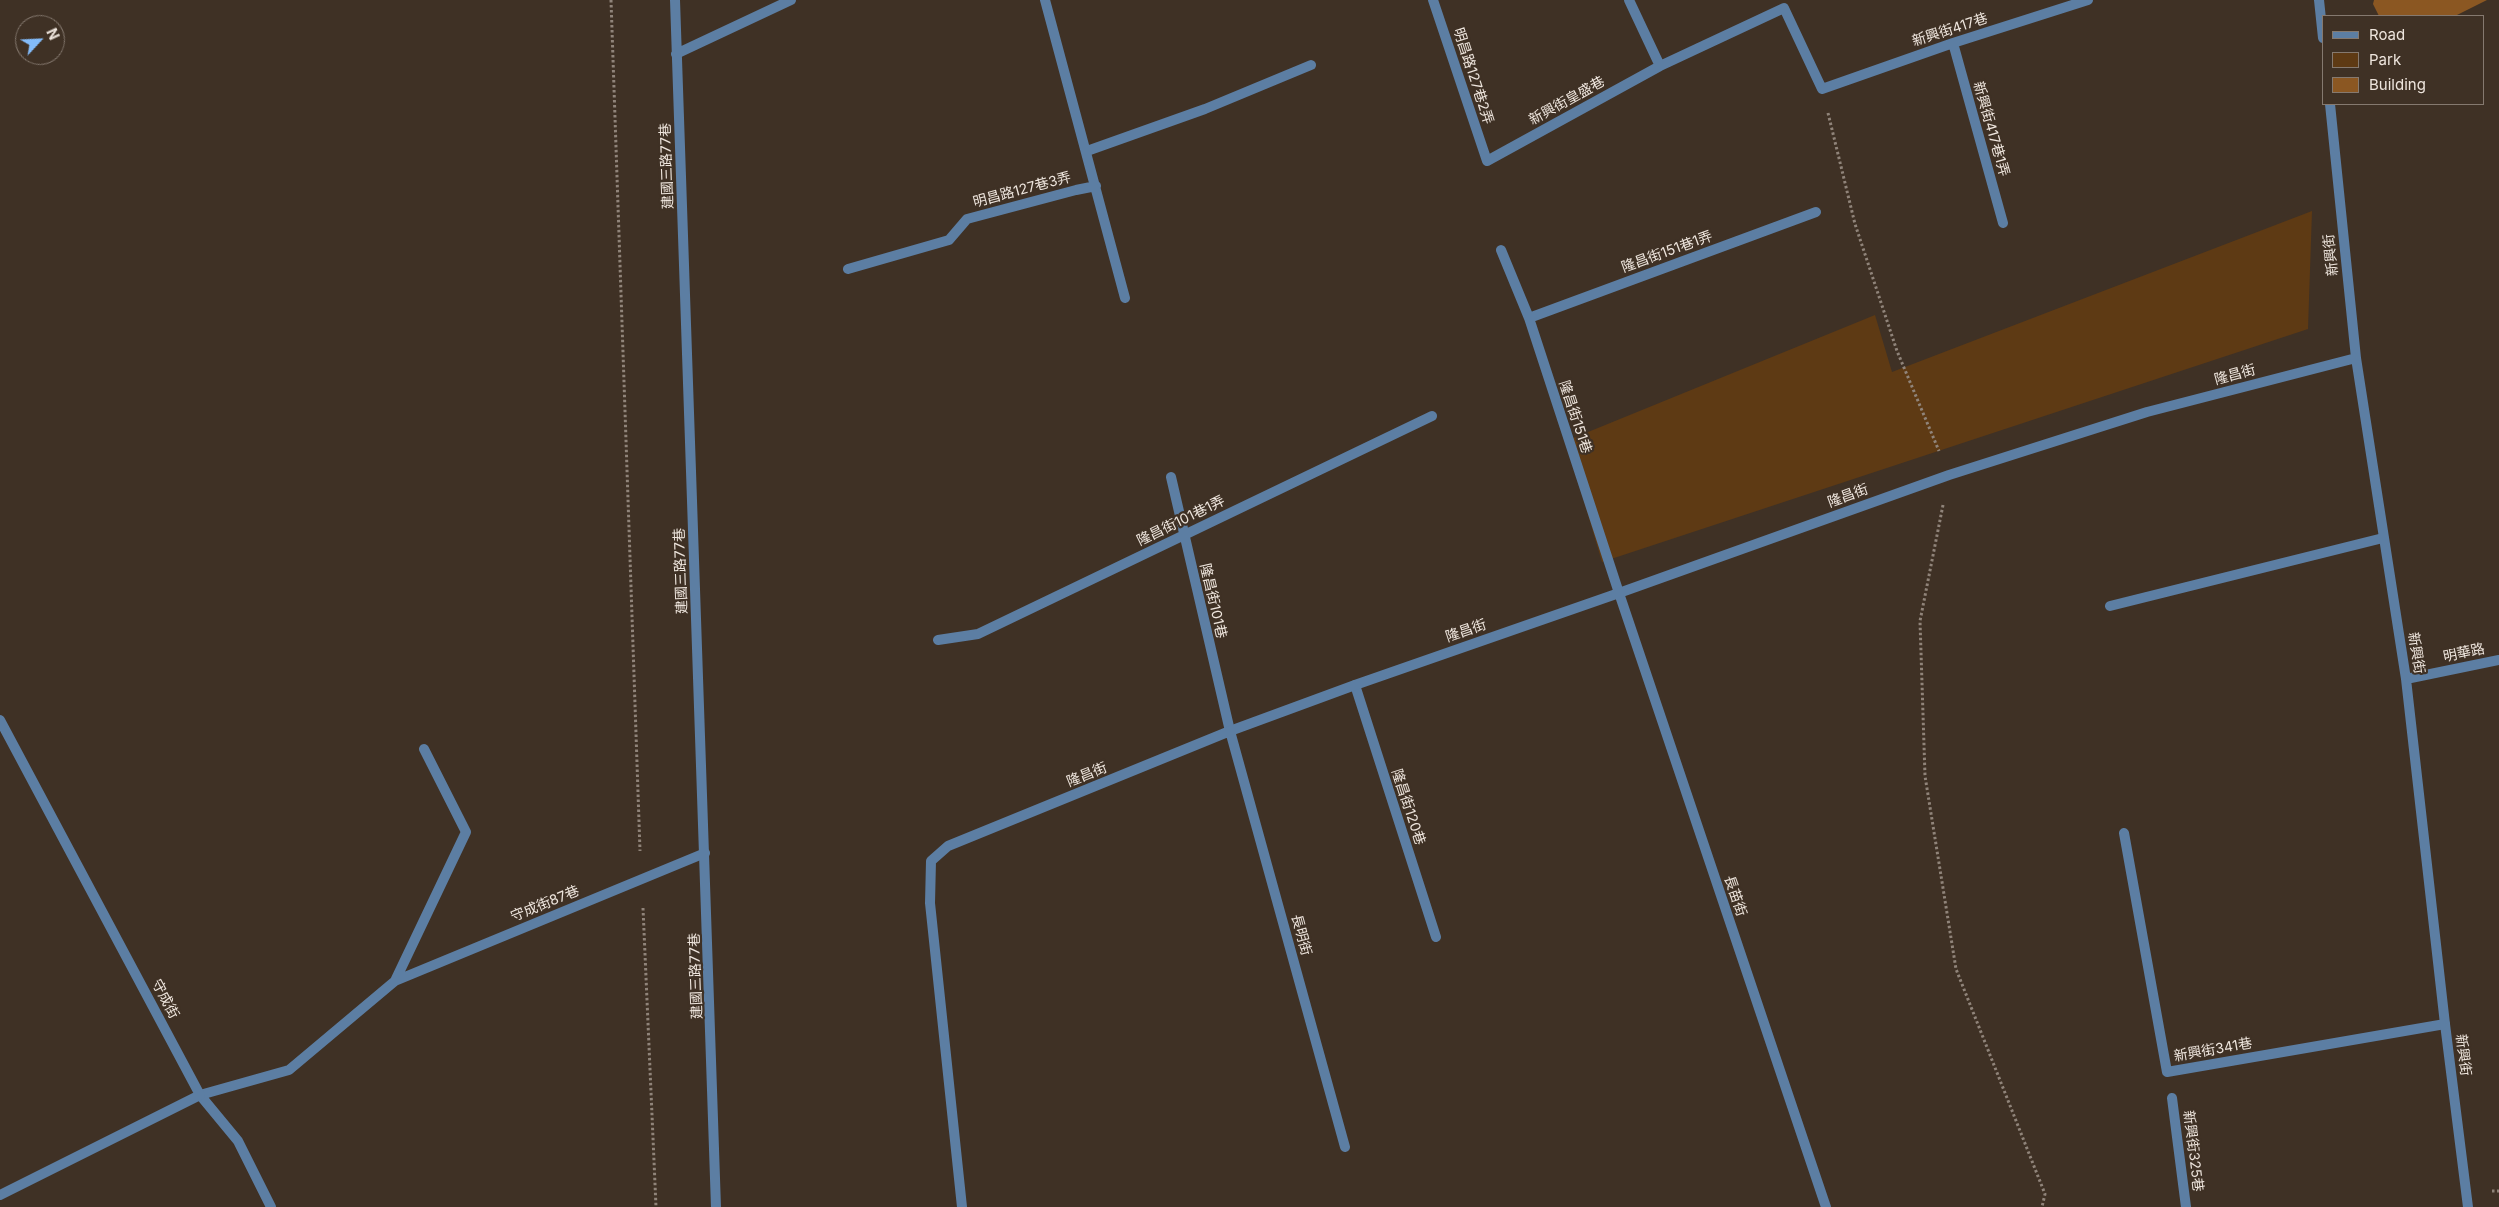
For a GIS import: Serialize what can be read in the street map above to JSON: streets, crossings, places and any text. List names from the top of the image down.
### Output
{
  "streets": {
    "street": [
      "新興街417巷",
      "明昌路127巷2弄",
      "新興街皇盛巷",
      "新興街417巷1弄",
      "建國三路77巷",
      "明昌路127巷3弄",
      "隆昌街151巷1弄",
      "新興街",
      "隆昌街",
      "隆昌街151巷",
      "隆昌街101巷1弄",
      "隆昌街101巷",
      "明華路",
      "隆昌街120巷",
      "長苗街",
      "守成街87巷",
      "長明街",
      "守成街",
      "新興街341巷",
      "新興街325巷"
    ]
  },
  "crossings": [
    ["新興街417巷", "新興街皇盛巷"],
    ["新興街417巷", "新興街417巷1弄"],
    ["明昌路127巷2弄", "新興街皇盛巷"],
    ["建國三路77巷", "守成街87巷"],
    ["隆昌街151巷1弄", "隆昌街151巷"],
    ["新興街", "隆昌街"],
    ["新興街", "明華路"],
    ["新興街", "新興街341巷"],
    ["隆昌街", "隆昌街151巷"],
    ["隆昌街", "隆昌街101巷"],
    ["隆昌街", "隆昌街120巷"],
    ["隆昌街", "長苗街"],
    ["隆昌街", "長明街"],
    ["隆昌街151巷", "長苗街"],
    ["隆昌街101巷1弄", "隆昌街101巷"],
    ["隆昌街101巷", "長明街"],
    ["守成街87巷", "守成街"]
  ],
  "legend": ["Road", "Park", "Building"],
  "north": "top right"
}
